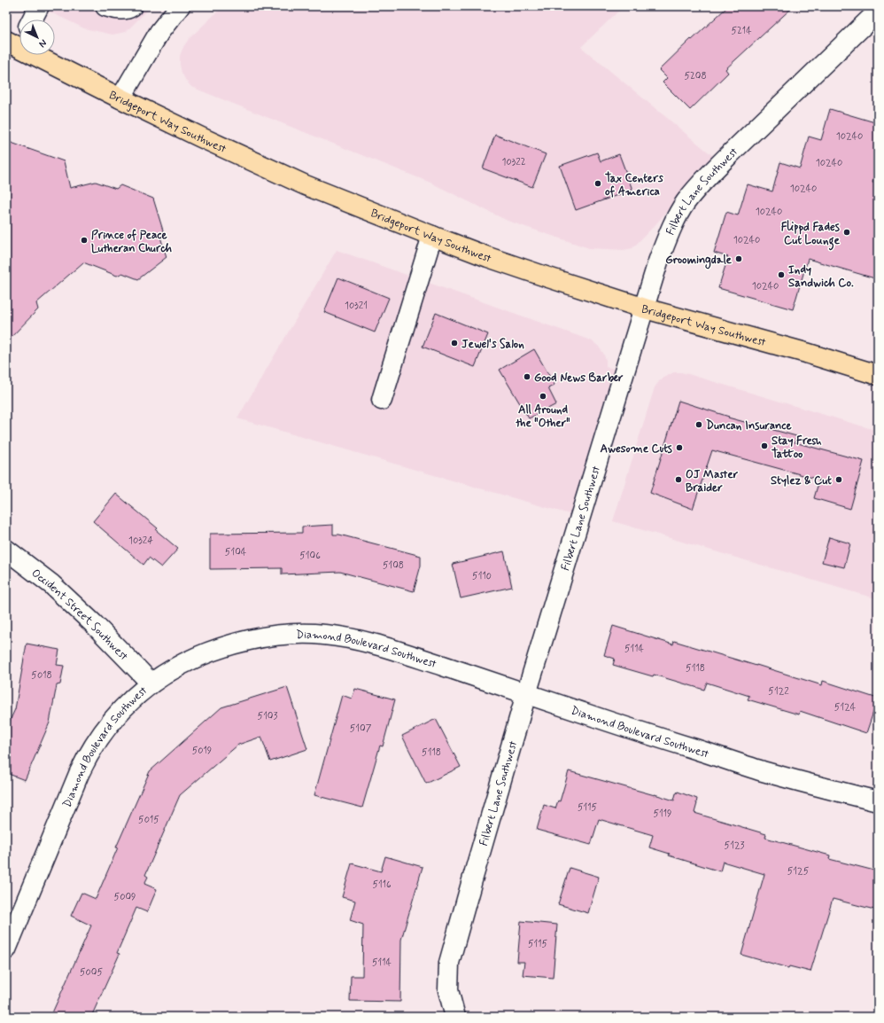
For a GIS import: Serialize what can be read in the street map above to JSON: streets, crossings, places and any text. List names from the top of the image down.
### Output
{
  "streets": {
    "main road": ["Bridgeport Way Southwest"],
    "street": ["Filbert Lane Southwest", "Occident Street Southwest", "Diamond Boulevard Southwest"]
  },
  "crossings": [
    ["Bridgeport Way Southwest", "Filbert Lane Southwest"],
    ["Filbert Lane Southwest", "Diamond Boulevard Southwest"],
    ["Occident Street Southwest", "Diamond Boulevard Southwest"]
  ],
  "places": [
    "Tax Centers of America",
    "Flippd Fades Cut Lounge",
    "Prince of Peace Lutheran Church",
    "Groomingdale",
    "Indy Sandwich Co.",
    "Jewel's Salon",
    "Good News Barber",
    "All Around the \"Other\"",
    "Duncan Insurance",
    "Stay Fresh Tattoo",
    "Awesome Cuts",
    "OJ Master Braider",
    "Stylez & Cut"
  ],
  "house_numbers": [
    "5214",
    "5208",
    "10240",
    "10322",
    "10240",
    "10240",
    "10240",
    "10240",
    "10240",
    "10321",
    "10324",
    "5104",
    "5106",
    "5108",
    "5110",
    "5114",
    "5118",
    "5018",
    "5122",
    "5124",
    "5103",
    "5107",
    "5019",
    "5118",
    "5115",
    "5119",
    "5015",
    "5123",
    "5125",
    "5116",
    "5009",
    "5115",
    "5114",
    "5005"
  ],
  "north": "bottom right"
}
